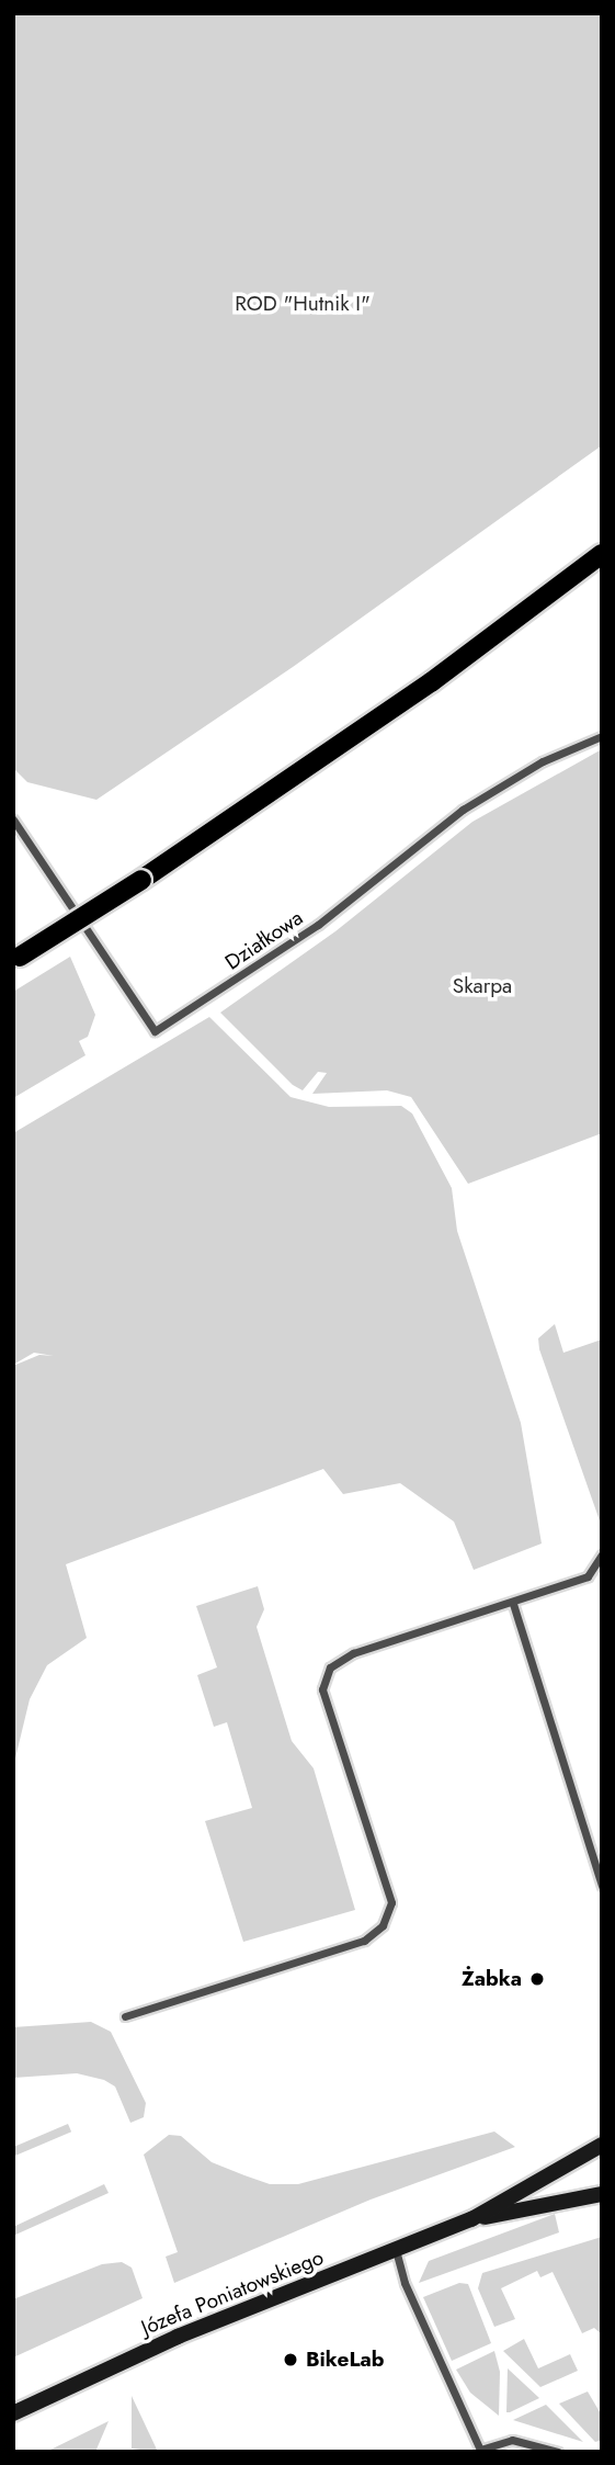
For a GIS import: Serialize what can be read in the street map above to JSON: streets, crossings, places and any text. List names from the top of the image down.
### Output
{
  "streets": {
    "street": ["Działkowa", "Józefa Poniatowskiego"]
  },
  "parks": ["ROD \"Hutnik I\"", "Skarpa"],
  "places": ["Żabka", "BikeLab"]
}
